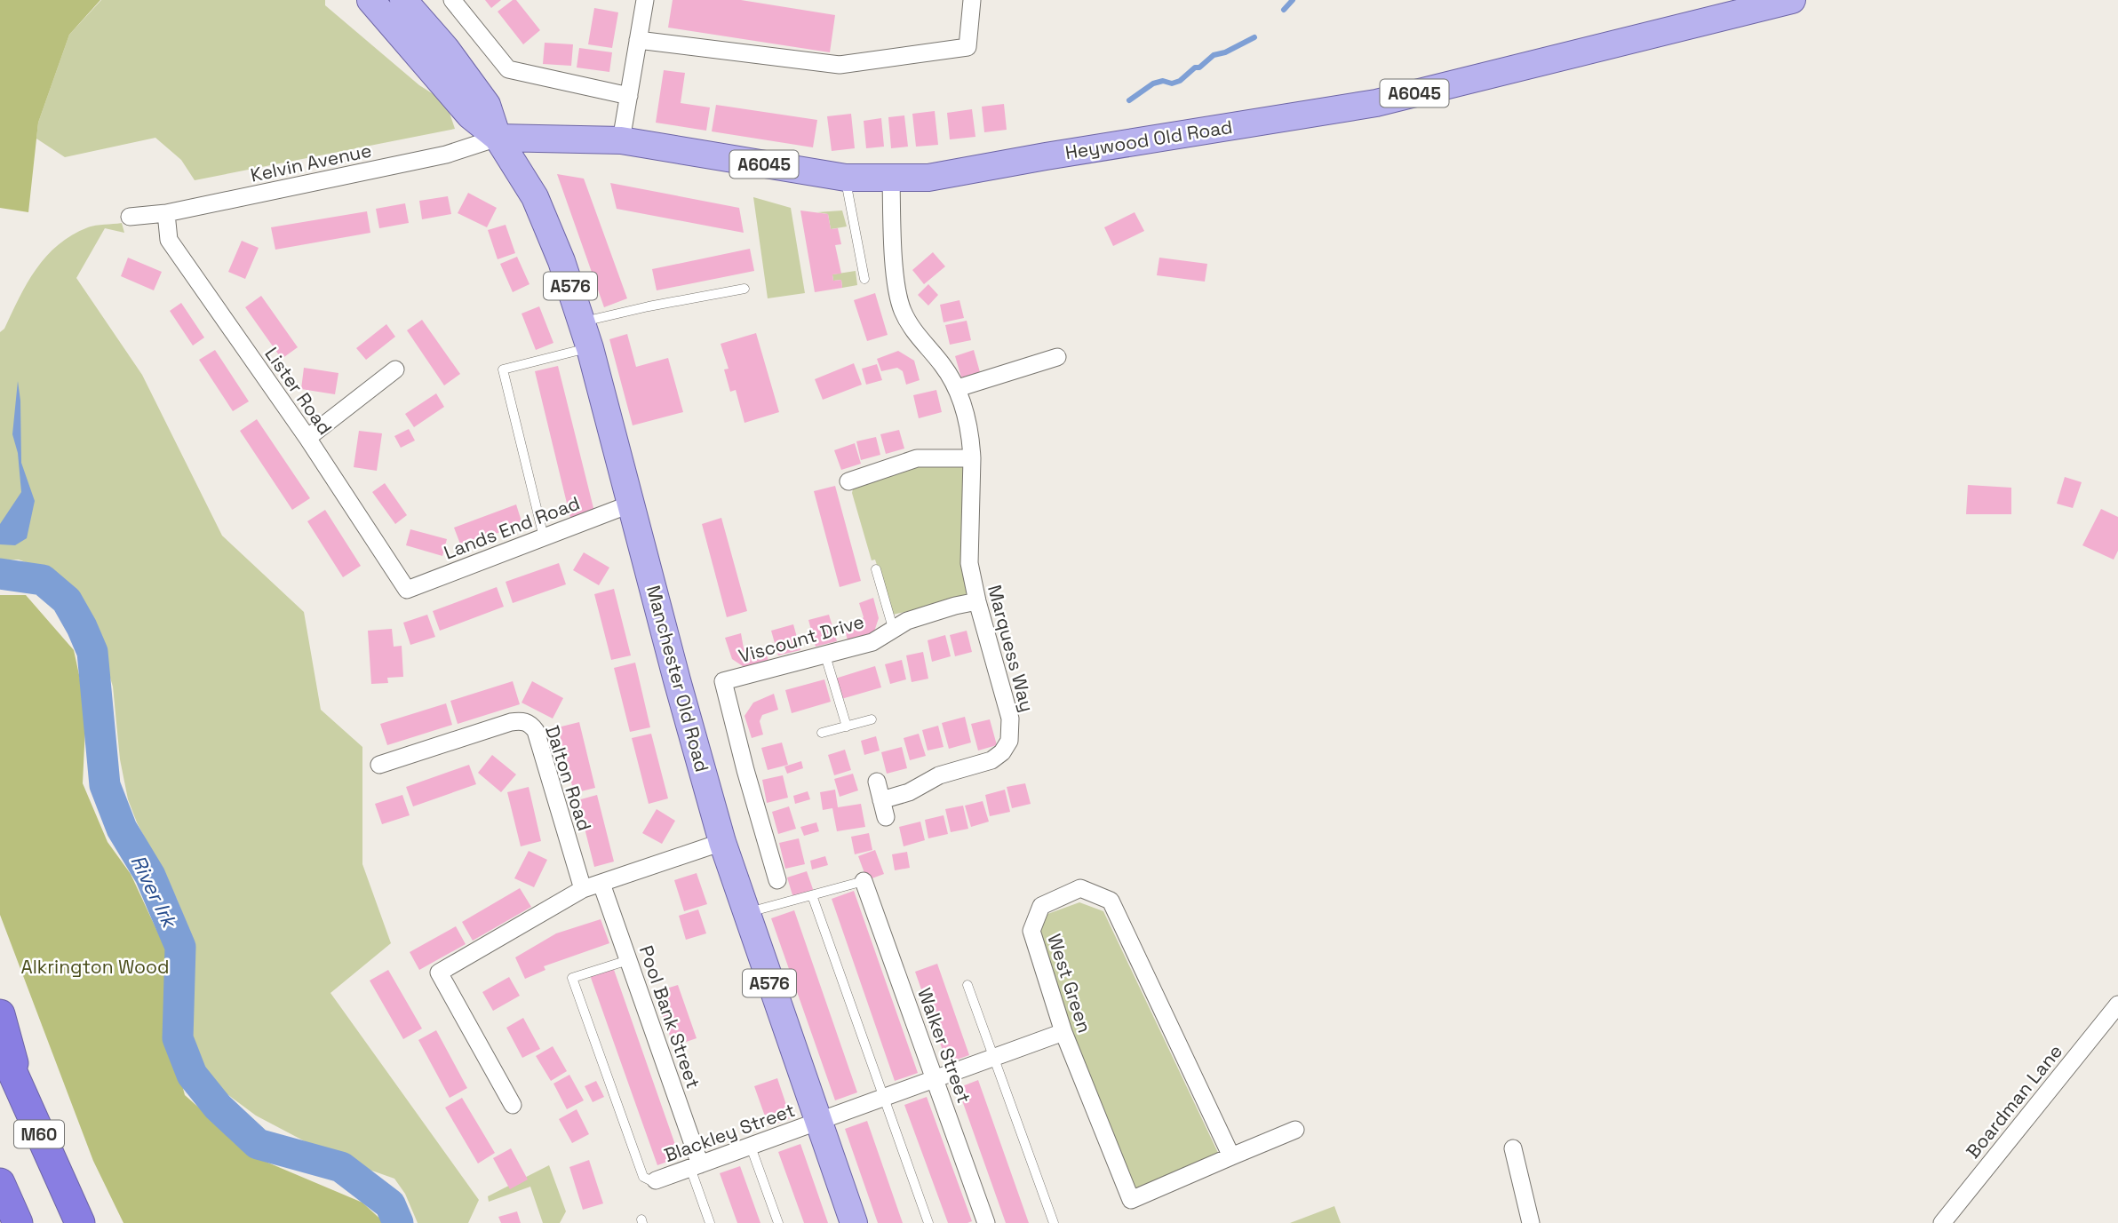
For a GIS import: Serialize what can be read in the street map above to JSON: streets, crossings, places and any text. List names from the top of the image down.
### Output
{
  "streets": {
    "highway": ["M60"],
    "main road": [
      "A6045",
      "Heywood Old Road",
      "A576",
      "Manchester Old Road"
    ],
    "street": [
      "Kelvin Avenue",
      "Lister Road",
      "Lands End Road",
      "Viscount Drive",
      "Marquess Way",
      "Dalton Road",
      "West Green",
      "Pool Bank Street",
      "Walker Street",
      "Boardman Lane",
      "Blackley Street"
    ]
  },
  "crossings": [
    ["Heywood Old Road", "Kelvin Avenue"],
    ["Heywood Old Road", "Marquess Way"],
    ["Heywood Old Road", "Manchester Old Road"],
    ["Kelvin Avenue", "Lister Road"],
    ["Kelvin Avenue", "Manchester Old Road"],
    ["Lister Road", "Lands End Road"],
    ["Lands End Road", "Manchester Old Road"],
    ["Viscount Drive", "Marquess Way"],
    ["Manchester Old Road", "Blackley Street"],
    ["West Green", "Blackley Street"],
    ["Pool Bank Street", "Blackley Street"],
    ["Walker Street", "Blackley Street"]
  ],
  "water": ["River Irk"],
  "parks": ["Alkrington Wood"]
}
